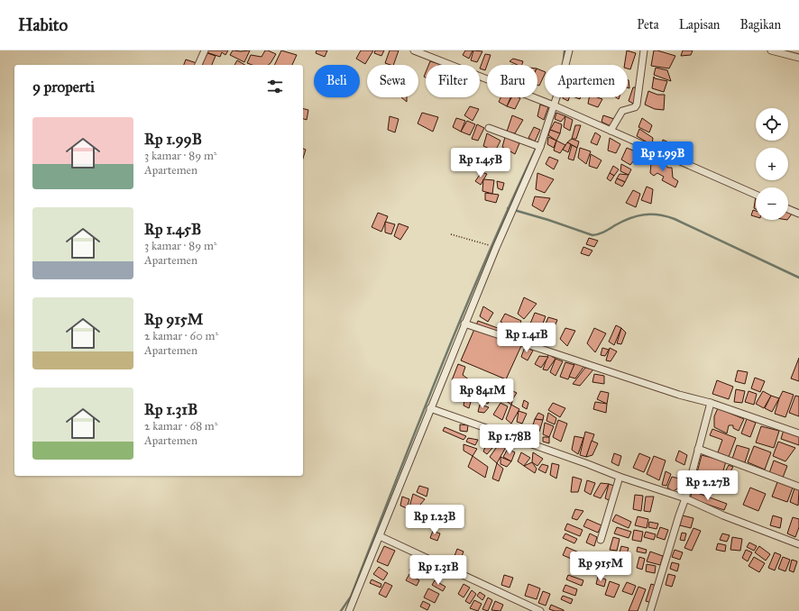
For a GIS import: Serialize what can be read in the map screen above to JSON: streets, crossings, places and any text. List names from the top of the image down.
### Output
{
  "page": {
    "header": "Habito",
    "nav": ["Peta", "Lapisan", "Bagikan"],
    "chip": [
      "Beli",
      "Sewa",
      "Filter",
      "Baru",
      "Apartemen"
    ],
    "heading": "9 properti",
    "map_buttons": ["+", "−"],
    "list": [
      {
        "name": "Rp 1.99B",
        "note": "3 kamar · 89 m² · Apartemen"
      },
      {
        "name": "Rp 1.45B",
        "note": "3 kamar · 89 m² · Apartemen"
      },
      {
        "name": "Rp 915M",
        "note": "2 kamar · 60 m² · Apartemen"
      },
      {
        "name": "Rp 1.31B",
        "note": "2 kamar · 68 m² · Apartemen"
      }
    ],
    "price": [
      "Rp 1.99B",
      "Rp 1.45B",
      "Rp 1.41B",
      "Rp 841M",
      "Rp 1.78B",
      "Rp 2.27B",
      "Rp 1.23B",
      "Rp 915M",
      "Rp 1.31B"
    ]
  }
}
